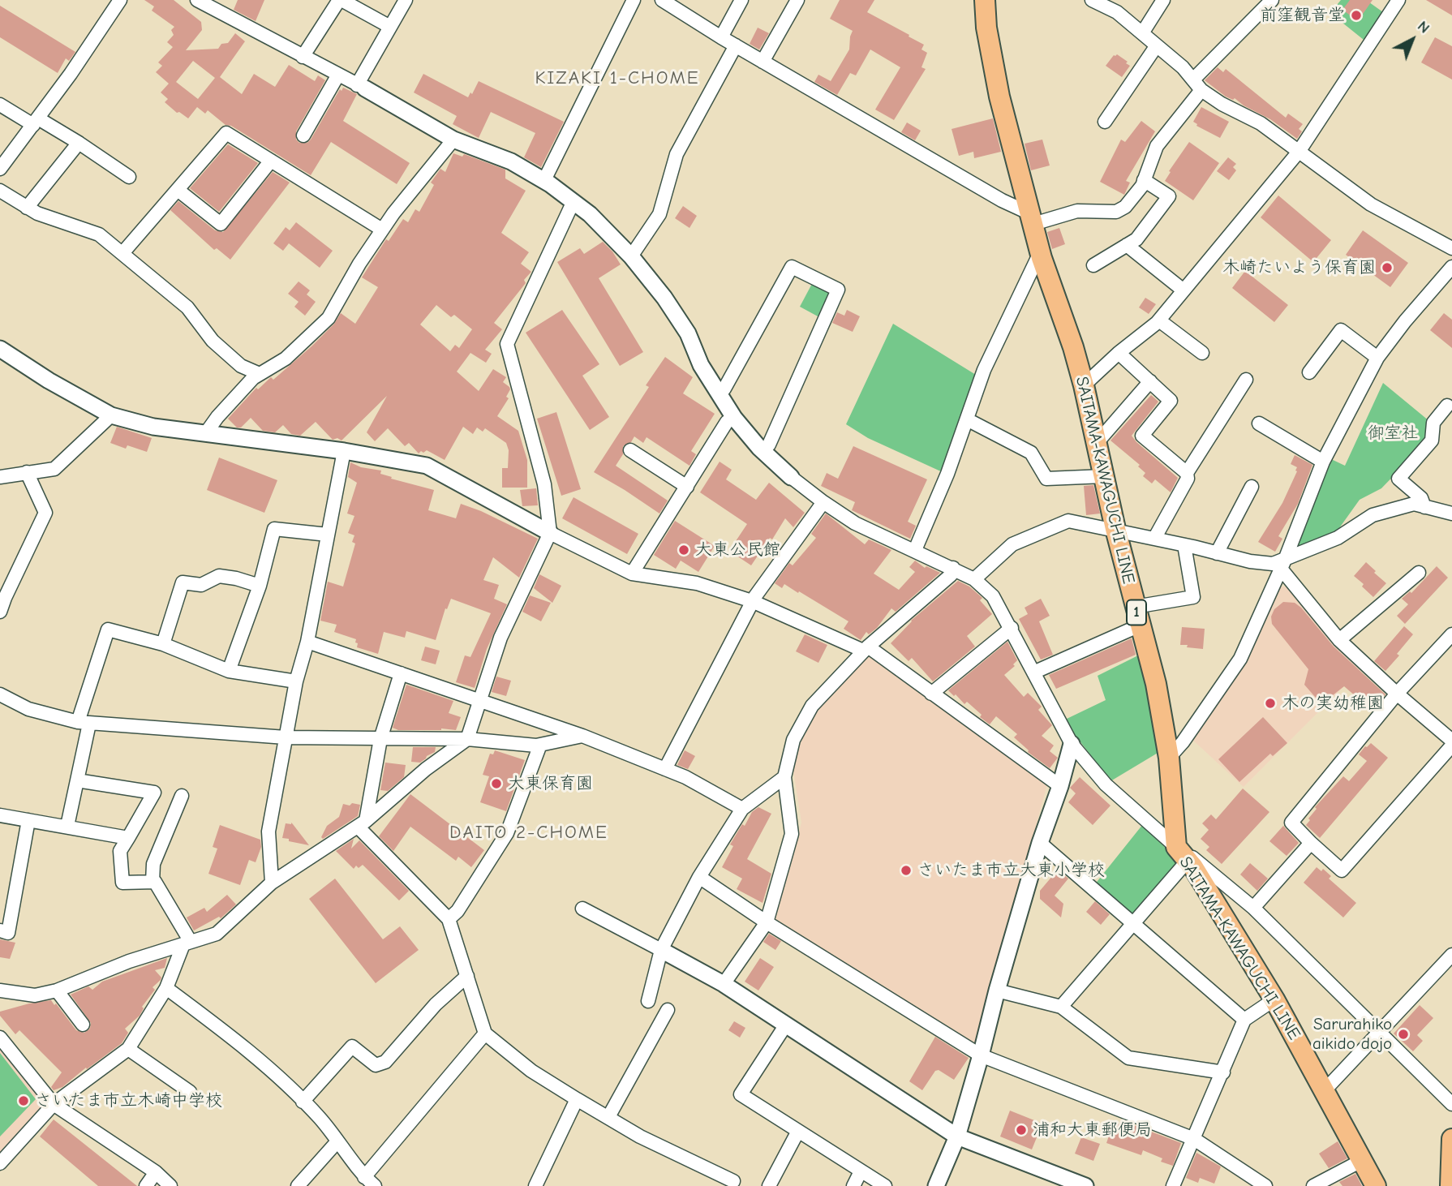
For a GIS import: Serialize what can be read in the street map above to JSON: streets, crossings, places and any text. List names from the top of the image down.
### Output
{
  "streets": {
    "main road": ["SAITAMA-KAWAGUCHI LINE", "1"]
  },
  "districts": ["KIZAKI 1-CHOME", "DAITO 2-CHOME"],
  "parks": ["御室社"],
  "places": [
    "前窪観音堂",
    "木崎たいよう保育園",
    "大東公民館",
    "木の実幼稚園",
    "大東保育園",
    "さいたま市立大東小学校",
    "Sarurahiko aikido dojo",
    "さいたま市立木崎中学校",
    "浦和大東郵便局"
  ],
  "north": "top right"
}
